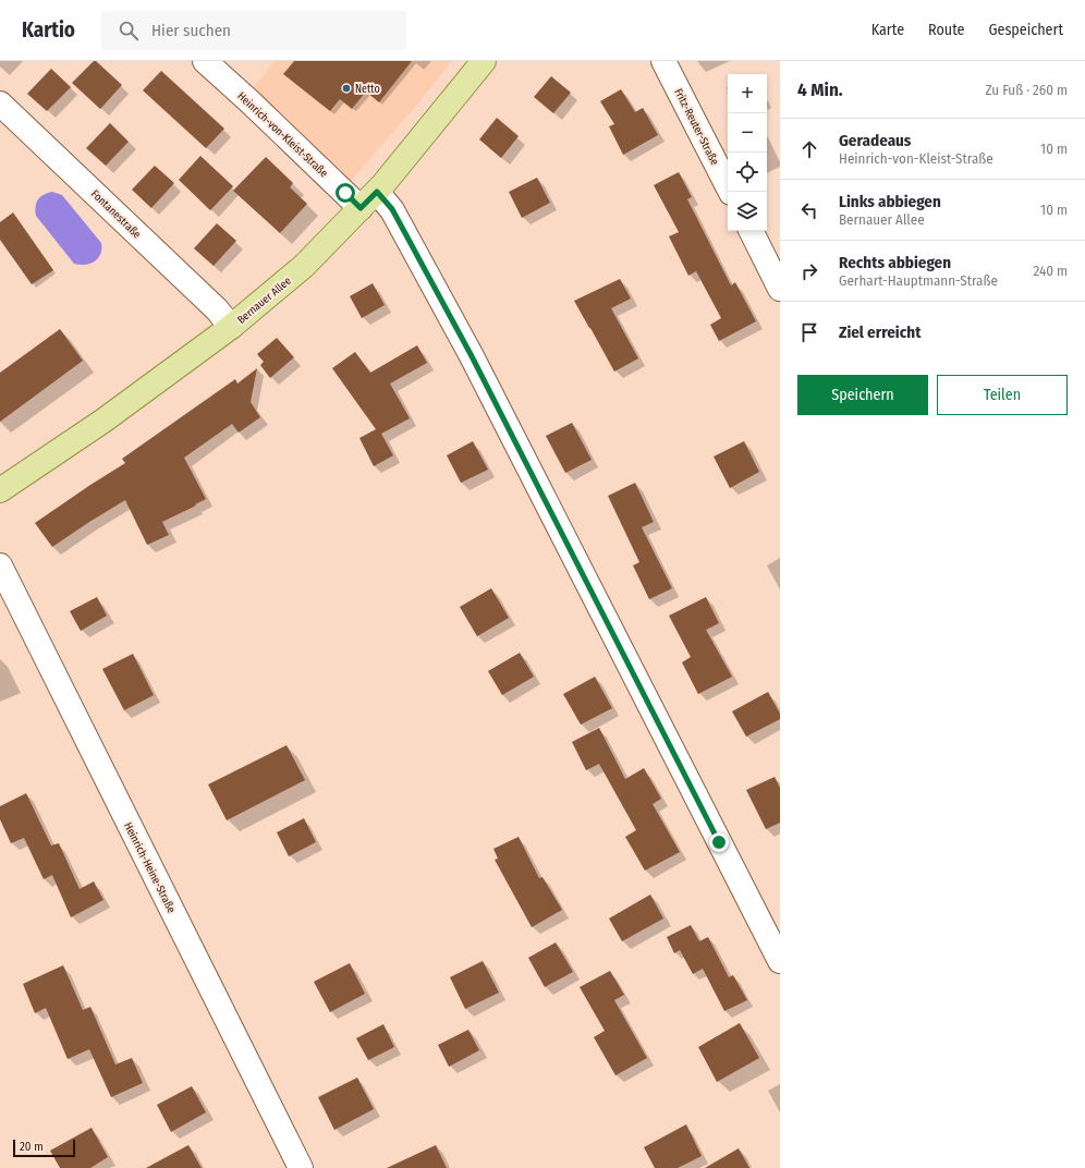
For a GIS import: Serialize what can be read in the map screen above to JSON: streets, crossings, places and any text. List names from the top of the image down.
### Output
{
  "streets": {
    "main road": ["Bernauer Allee"],
    "street": [
      "Fritz-Reuter-Straße",
      "Heinrich-von-Kleist-Straße",
      "Fontanestraße",
      "Heinrich-Heine-Straße"
    ]
  },
  "crossings": [
    ["Heinrich-von-Kleist-Straße", "Bernauer Allee"],
    ["Fontanestraße", "Bernauer Allee"]
  ],
  "places": ["Netto"],
  "scale_bar": "20 m",
  "page": {
    "header": "Kartio",
    "search": "Hier suchen",
    "nav": ["Karte", "Route", "Gespeichert"],
    "heading": ["4 Min.", "Zu Fuß · 260 m"],
    "map_buttons": ["+", "−"],
    "list": [
      ["Geradeaus", "Heinrich-von-Kleist-Straße", "10 m"],
      ["Links abbiegen", "Bernauer Allee", "10 m"],
      ["Rechts abbiegen", "Gerhart-Hauptmann-Straße", "240 m"],
      "Ziel erreicht"
    ],
    "buttons": ["Speichern", "Teilen"],
    "scale": "20 m"
  }
}
